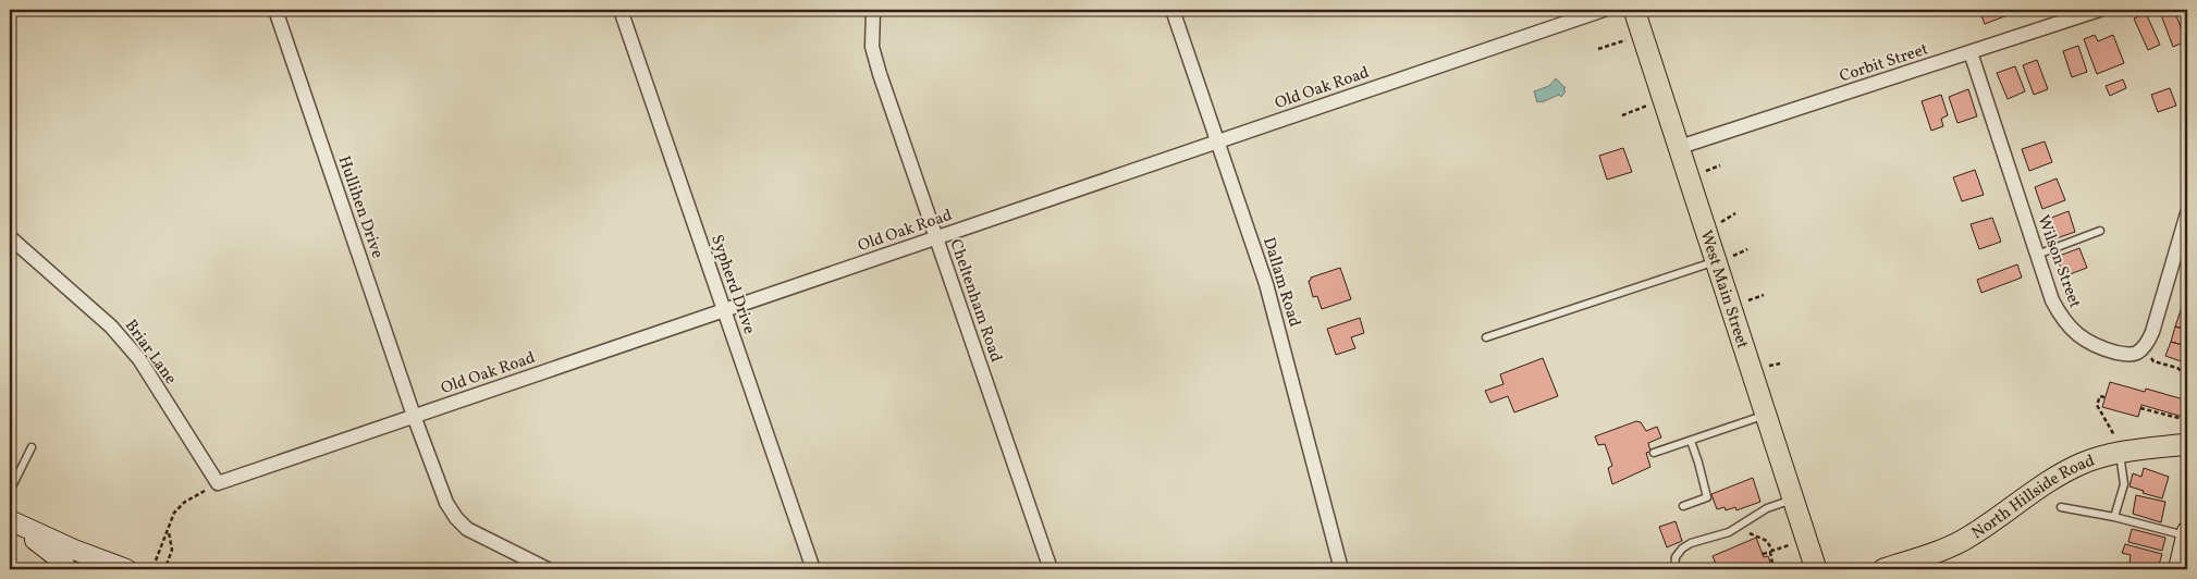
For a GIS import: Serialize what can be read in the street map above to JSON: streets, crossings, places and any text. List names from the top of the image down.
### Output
{
  "streets": {
    "main road": ["West Main Street", "North Hillside Road"],
    "street": [
      "Corbit Street",
      "Old Oak Road",
      "Hullihen Drive",
      "Wilson Street",
      "Dallam Road",
      "Sypherd Drive",
      "Cheltenham Road",
      "Briar Lane"
    ]
  },
  "crossings": [
    ["Corbit Street", "Wilson Street"],
    ["Corbit Street", "West Main Street"],
    ["Old Oak Road", "Hullihen Drive"],
    ["Old Oak Road", "Dallam Road"],
    ["Old Oak Road", "Sypherd Drive"],
    ["Old Oak Road", "Cheltenham Road"],
    ["Old Oak Road", "Briar Lane"]
  ]
}
